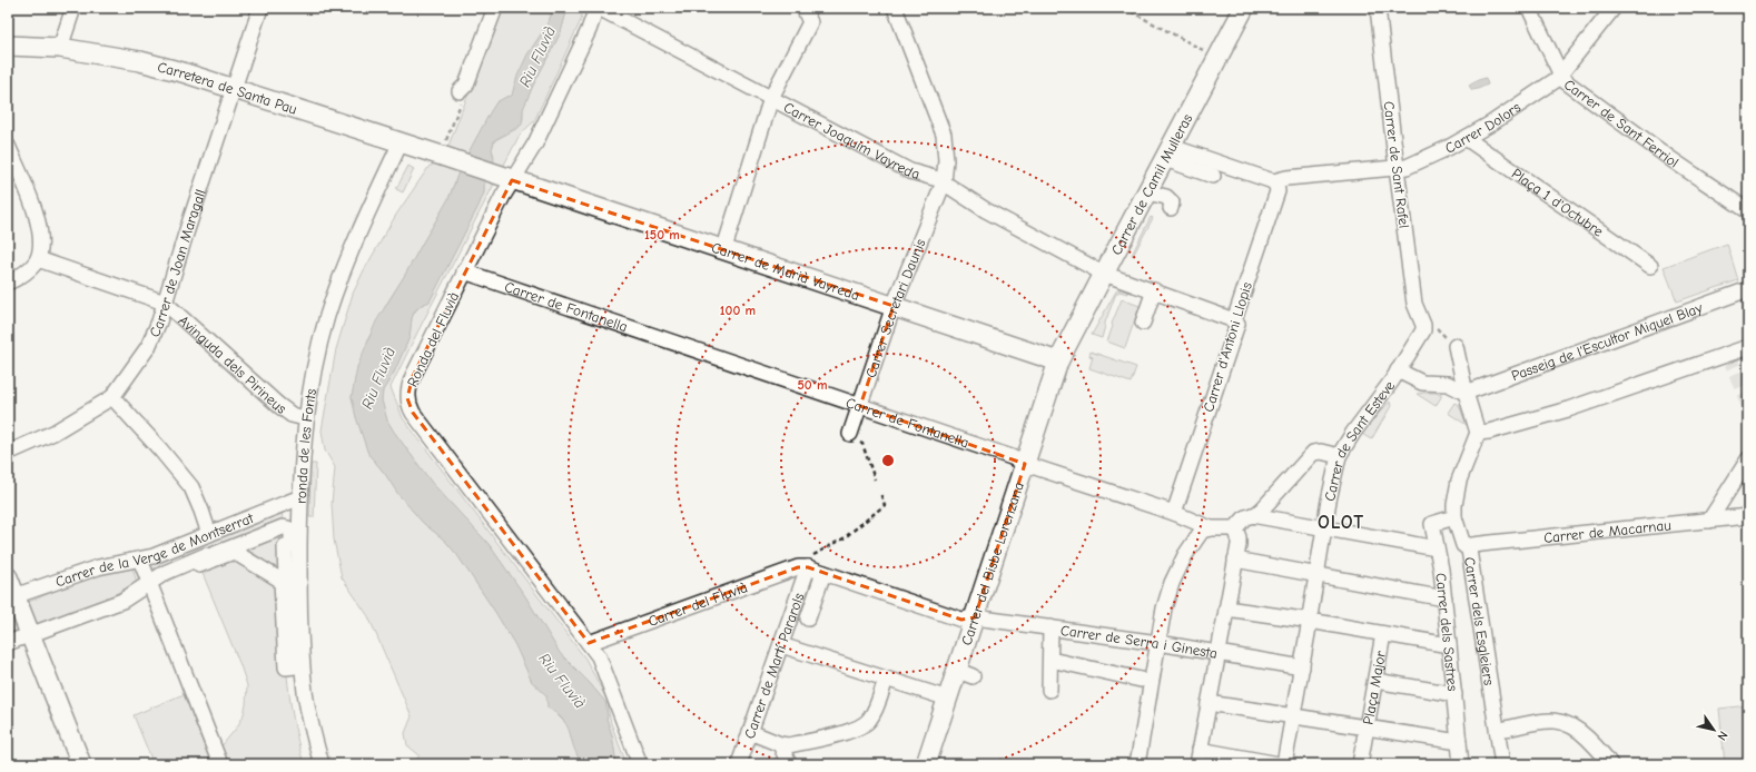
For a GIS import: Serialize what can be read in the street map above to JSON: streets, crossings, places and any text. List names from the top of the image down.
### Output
{
  "streets": {
    "main road": [
      "Carretera de Santa Pau",
      "Carrer de Camil Mulleras",
      "Carrer de Marià Vayreda",
      "Carrer del Bisbe Lorenzana"
    ],
    "street": [
      "Carrer de Sant Ferriol",
      "Carrer Dolors",
      "Carrer Joaquim Vayreda",
      "Carrer de Sant Rafel",
      "Plaça 1 d'Octubre",
      "Carrer de Joan Maragall",
      "Carrer de Fontanella",
      "Carrer Secretari Daunis",
      "Ronda del Fluvià",
      "Passeig de l'Escultor Miquel Blay",
      "Carrer d'Antoni Llopis",
      "Avinguda dels Pirineus",
      "Carrer de Sant Esteve",
      "ronda de les Fonts",
      "Carrer de Macarnau",
      "Carrer de la Verge de Montserrat",
      "Carrer del Fluvià",
      "Carrer dels Esgleiers",
      "Carrer dels Sastres",
      "Carrer de Serra i Ginesta",
      "Carrer de Martí Pararols",
      "Plaça Major"
    ]
  },
  "crossings": [
    ["Carretera de Santa Pau", "Carrer de Joan Maragall"],
    ["Carretera de Santa Pau", "Carrer de Marià Vayreda"],
    ["Carretera de Santa Pau", "ronda de les Fonts"],
    ["Carrer de Sant Ferriol", "Carrer Dolors"],
    ["Carrer Dolors", "Carrer de Sant Rafel"],
    ["Carrer Dolors", "Plaça 1 d'Octubre"],
    ["Carrer Dolors", "Carrer d'Antoni Llopis"],
    ["Carrer Joaquim Vayreda", "Carrer de Camil Mulleras"],
    ["Carrer Joaquim Vayreda", "Carrer Secretari Daunis"],
    ["Carrer Joaquim Vayreda", "Ronda del Fluvià"],
    ["Carrer Joaquim Vayreda", "Carrer d'Antoni Llopis"],
    ["Carrer de Sant Rafel", "Carrer de Sant Esteve"],
    ["Carrer de Camil Mulleras", "Carrer de Marià Vayreda"],
    ["Carrer de Camil Mulleras", "Carrer del Bisbe Lorenzana"],
    ["Carrer de Joan Maragall", "Avinguda dels Pirineus"],
    ["Carrer de Marià Vayreda", "Carrer Secretari Daunis"],
    ["Carrer de Marià Vayreda", "Ronda del Fluvià"],
    ["Carrer de Marià Vayreda", "Carrer del Bisbe Lorenzana"],
    ["Carrer de Fontanella", "Carrer Secretari Daunis"],
    ["Carrer de Fontanella", "Ronda del Fluvià"],
    ["Carrer de Fontanella", "Carrer d'Antoni Llopis"],
    ["Carrer de Fontanella", "Carrer del Bisbe Lorenzana"],
    ["Ronda del Fluvià", "Carrer del Fluvià"],
    ["Avinguda dels Pirineus", "ronda de les Fonts"],
    ["Carrer de Sant Esteve", "Plaça Major"],
    ["ronda de les Fonts", "Carrer de la Verge de Montserrat"],
    ["Carrer de Macarnau", "Carrer dels Esgleiers"],
    ["Carrer del Bisbe Lorenzana", "Carrer de Serra i Ginesta"],
    ["Carrer del Fluvià", "Carrer de Serra i Ginesta"],
    ["Carrer del Fluvià", "Carrer de Martí Pararols"],
    ["Carrer dels Esgleiers", "Carrer dels Sastres"],
    ["Carrer de Serra i Ginesta", "Carrer de Martí Pararols"]
  ],
  "districts": ["OLOT"],
  "water": ["Riu Fluvià"],
  "north": "bottom right",
  "rings": ["150 m", "100 m", "50 m"]
}
